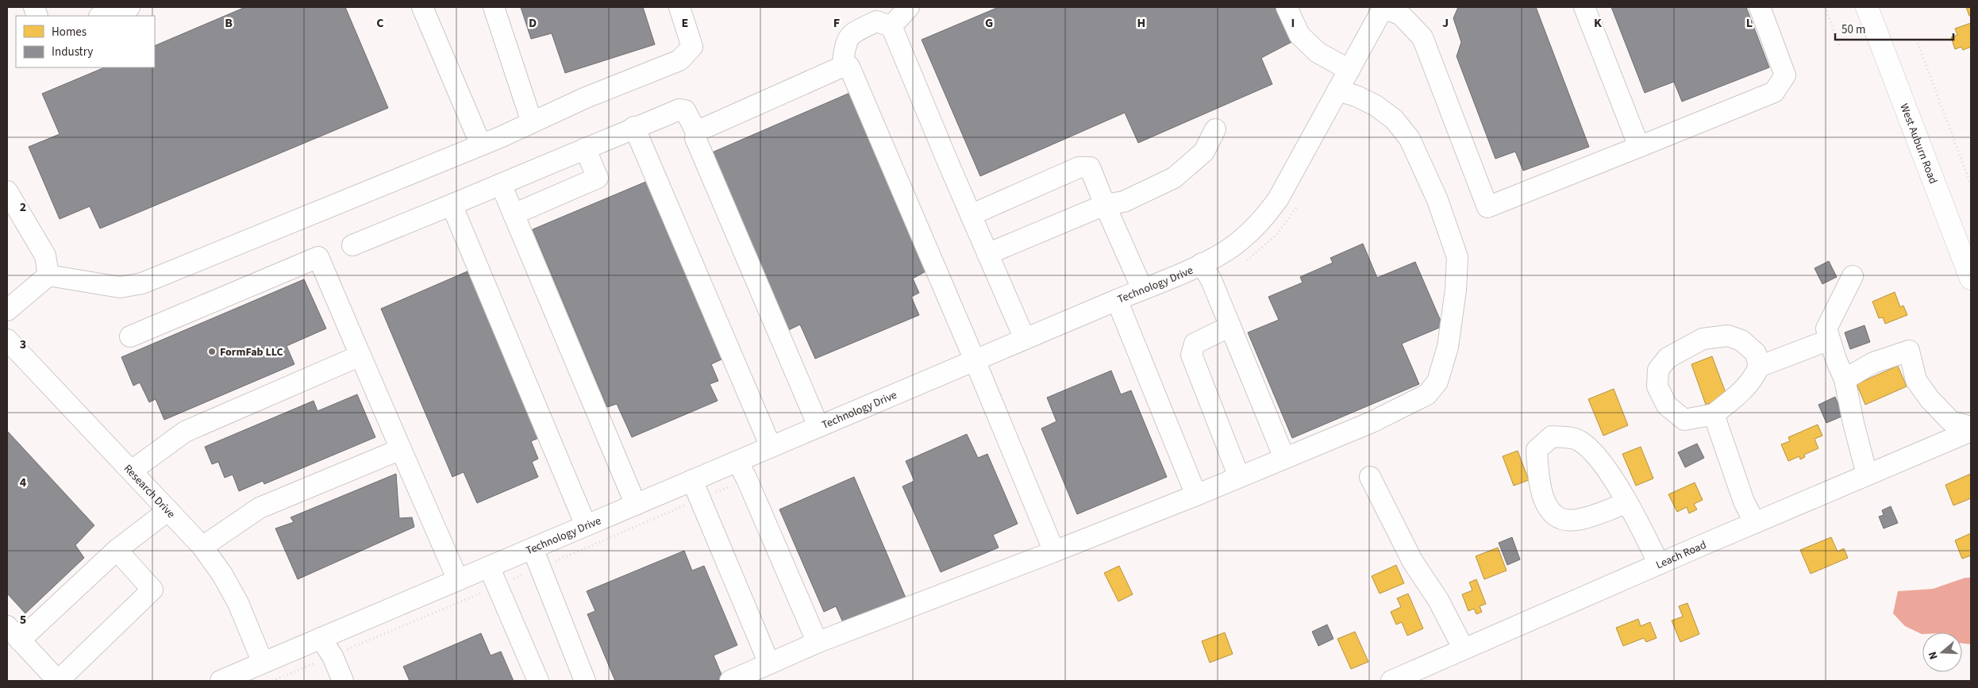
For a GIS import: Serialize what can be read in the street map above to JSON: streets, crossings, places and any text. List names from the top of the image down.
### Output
{
  "streets": {
    "main road": ["West Auburn Road"],
    "street": ["Technology Drive", "Research Drive", "Leach Road"]
  },
  "crossings": [
    ["Technology Drive", "Research Drive"]
  ],
  "places": ["FormFab LLC"],
  "legend": ["Homes", "Industry"],
  "scale_bar": "50 m",
  "north": "left",
  "grid": {
    "columns": [
      "B",
      "C",
      "D",
      "E",
      "F",
      "G",
      "H",
      "I",
      "J",
      "K",
      "L"
    ],
    "rows": [
      "2",
      "3",
      "4",
      "5"
    ]
  }
}
